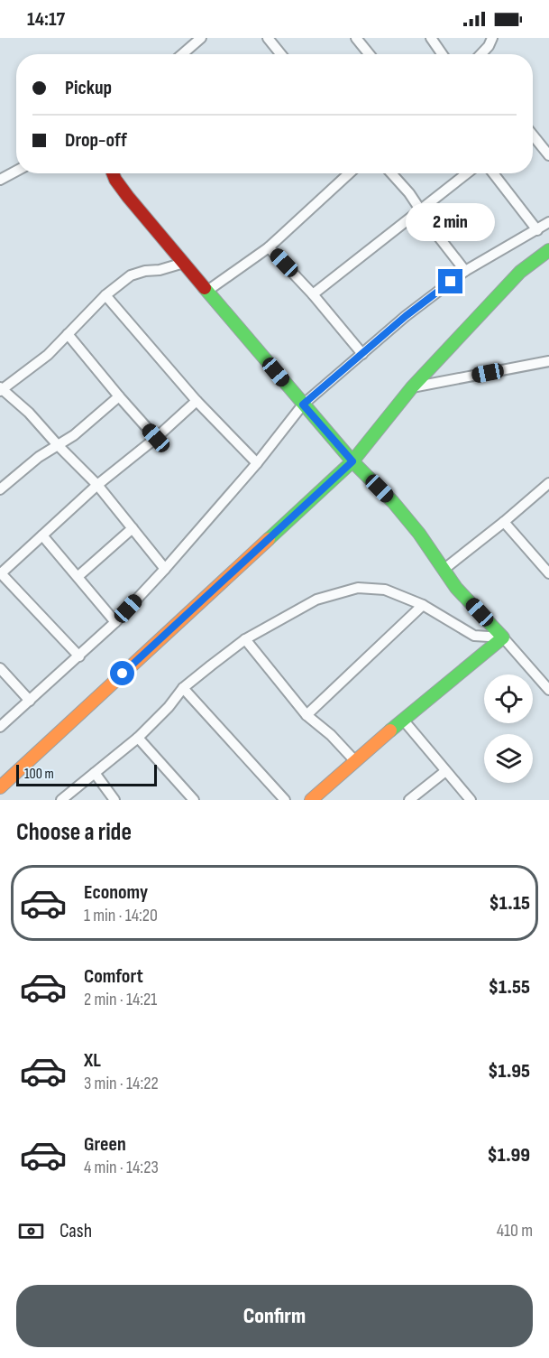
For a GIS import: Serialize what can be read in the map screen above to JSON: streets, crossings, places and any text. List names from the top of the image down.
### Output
{
  "scale_bar": "100 m",
  "page": {
    "status": "14:17",
    "banner": ["Pickup", "Drop-off"],
    "bubble": "2 min",
    "scale": "100 m",
    "heading": "Choose a ride",
    "list": [
      {
        "name": "Economy",
        "note": "1 min · 14:20",
        "value": "$1.15"
      },
      {
        "name": "Comfort",
        "note": "2 min · 14:21",
        "value": "$1.55"
      },
      {
        "name": "XL",
        "note": "3 min · 14:22",
        "value": "$1.95"
      },
      {
        "name": "Green",
        "note": "4 min · 14:23",
        "value": "$1.99"
      }
    ],
    "pay": ["Cash", "410 m"],
    "buttons": "Confirm"
  }
}
